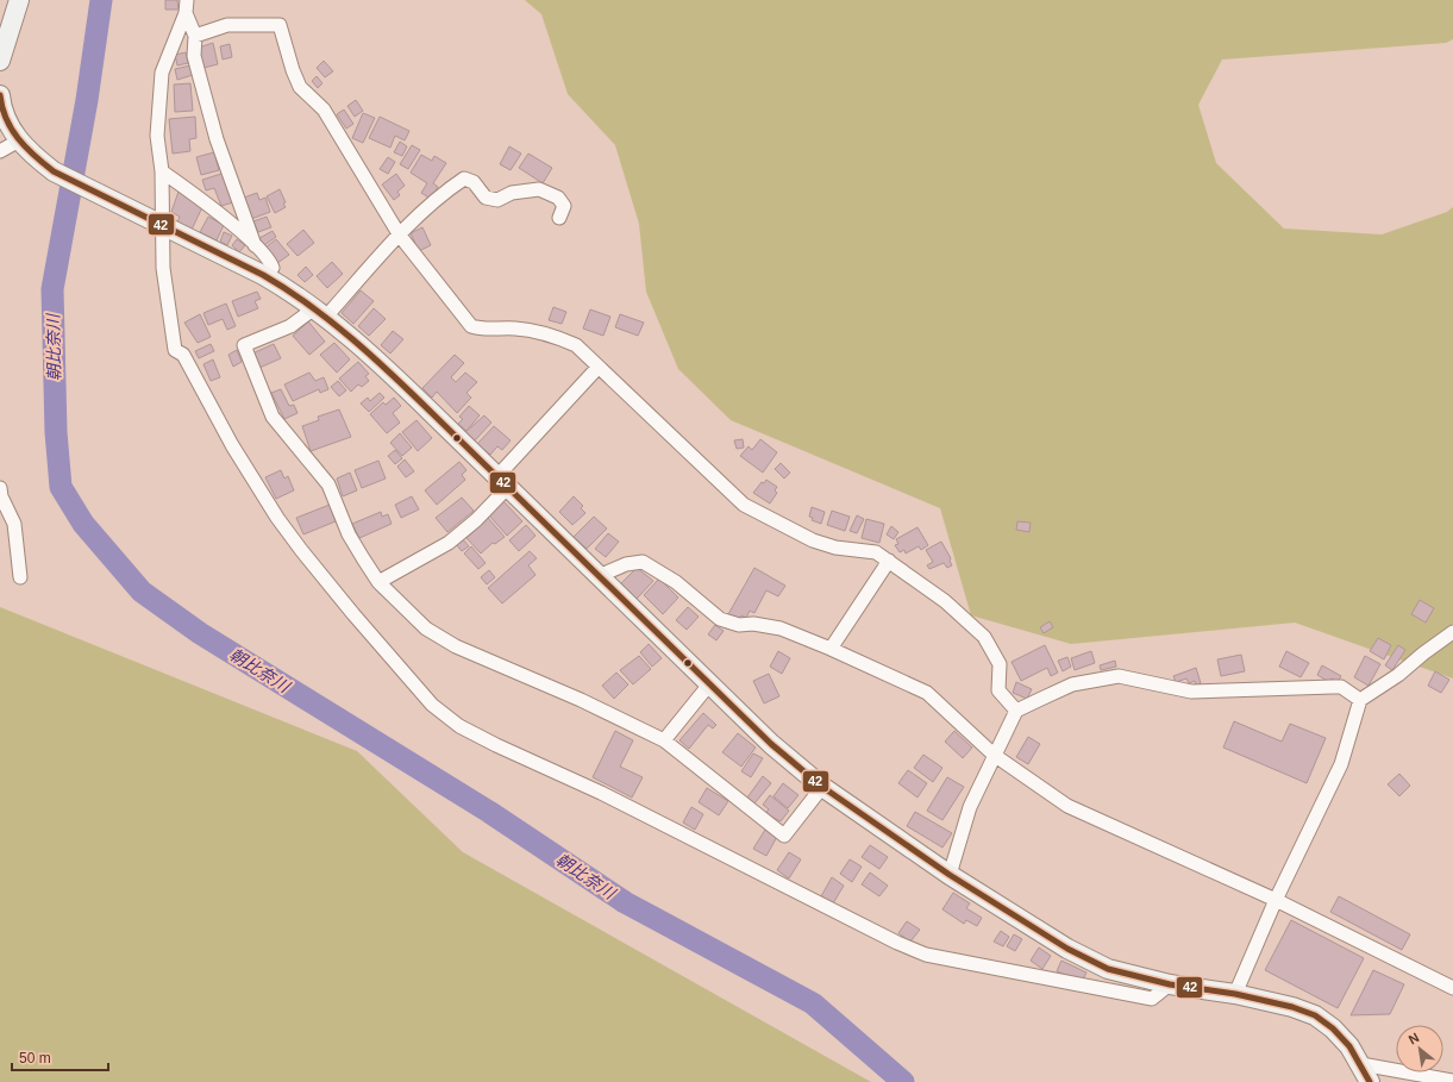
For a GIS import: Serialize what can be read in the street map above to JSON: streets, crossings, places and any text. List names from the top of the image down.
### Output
{
  "water": ["朝比奈川"],
  "lines": ["transit line 42"],
  "scale_bar": "50 m",
  "north": "top left"
}
